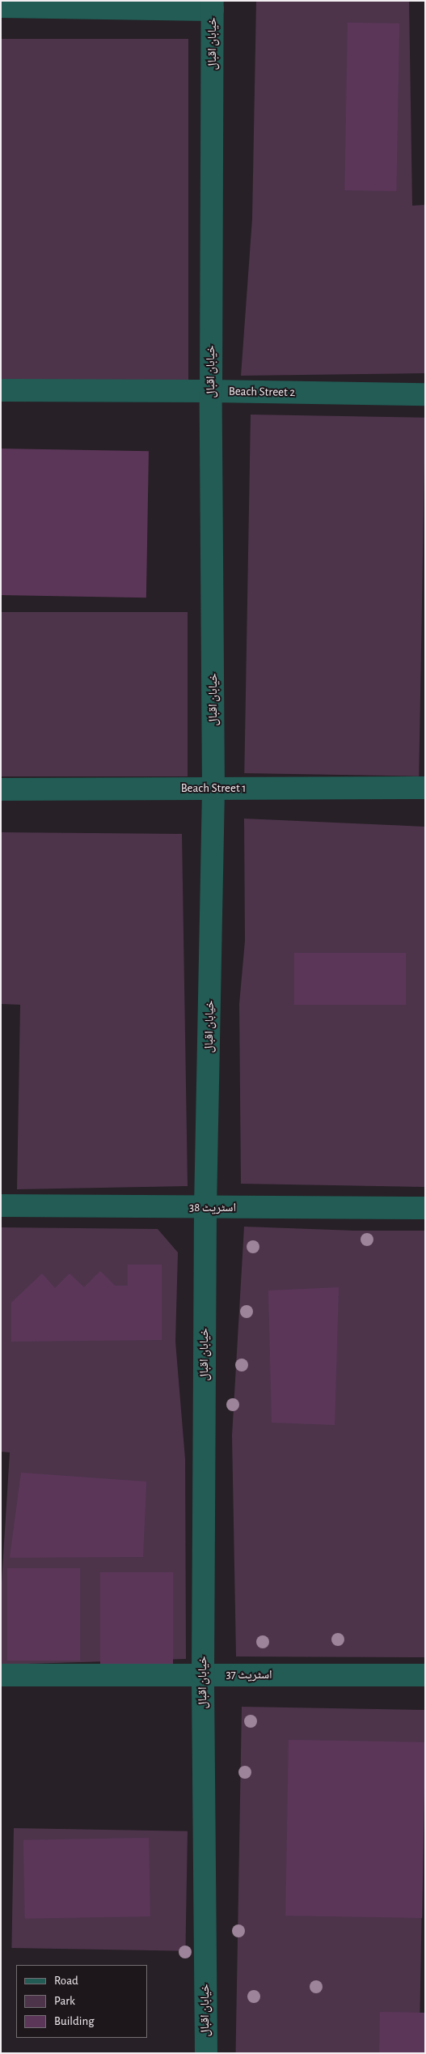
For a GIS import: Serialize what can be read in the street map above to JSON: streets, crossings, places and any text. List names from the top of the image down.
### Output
{
  "streets": {
    "street": [
      "خیابان اقبال",
      "Beach Street 2",
      "Beach Street 1",
      "اسٹریٹ 38",
      "اسٹریٹ 37"
    ]
  },
  "crossings": [
    ["خیابان اقبال", "Beach Street 2"],
    ["خیابان اقبال", "Beach Street 1"],
    ["خیابان اقبال", "اسٹریٹ 38"],
    ["خیابان اقبال", "اسٹریٹ 37"]
  ],
  "legend": ["Road", "Park", "Building"]
}
